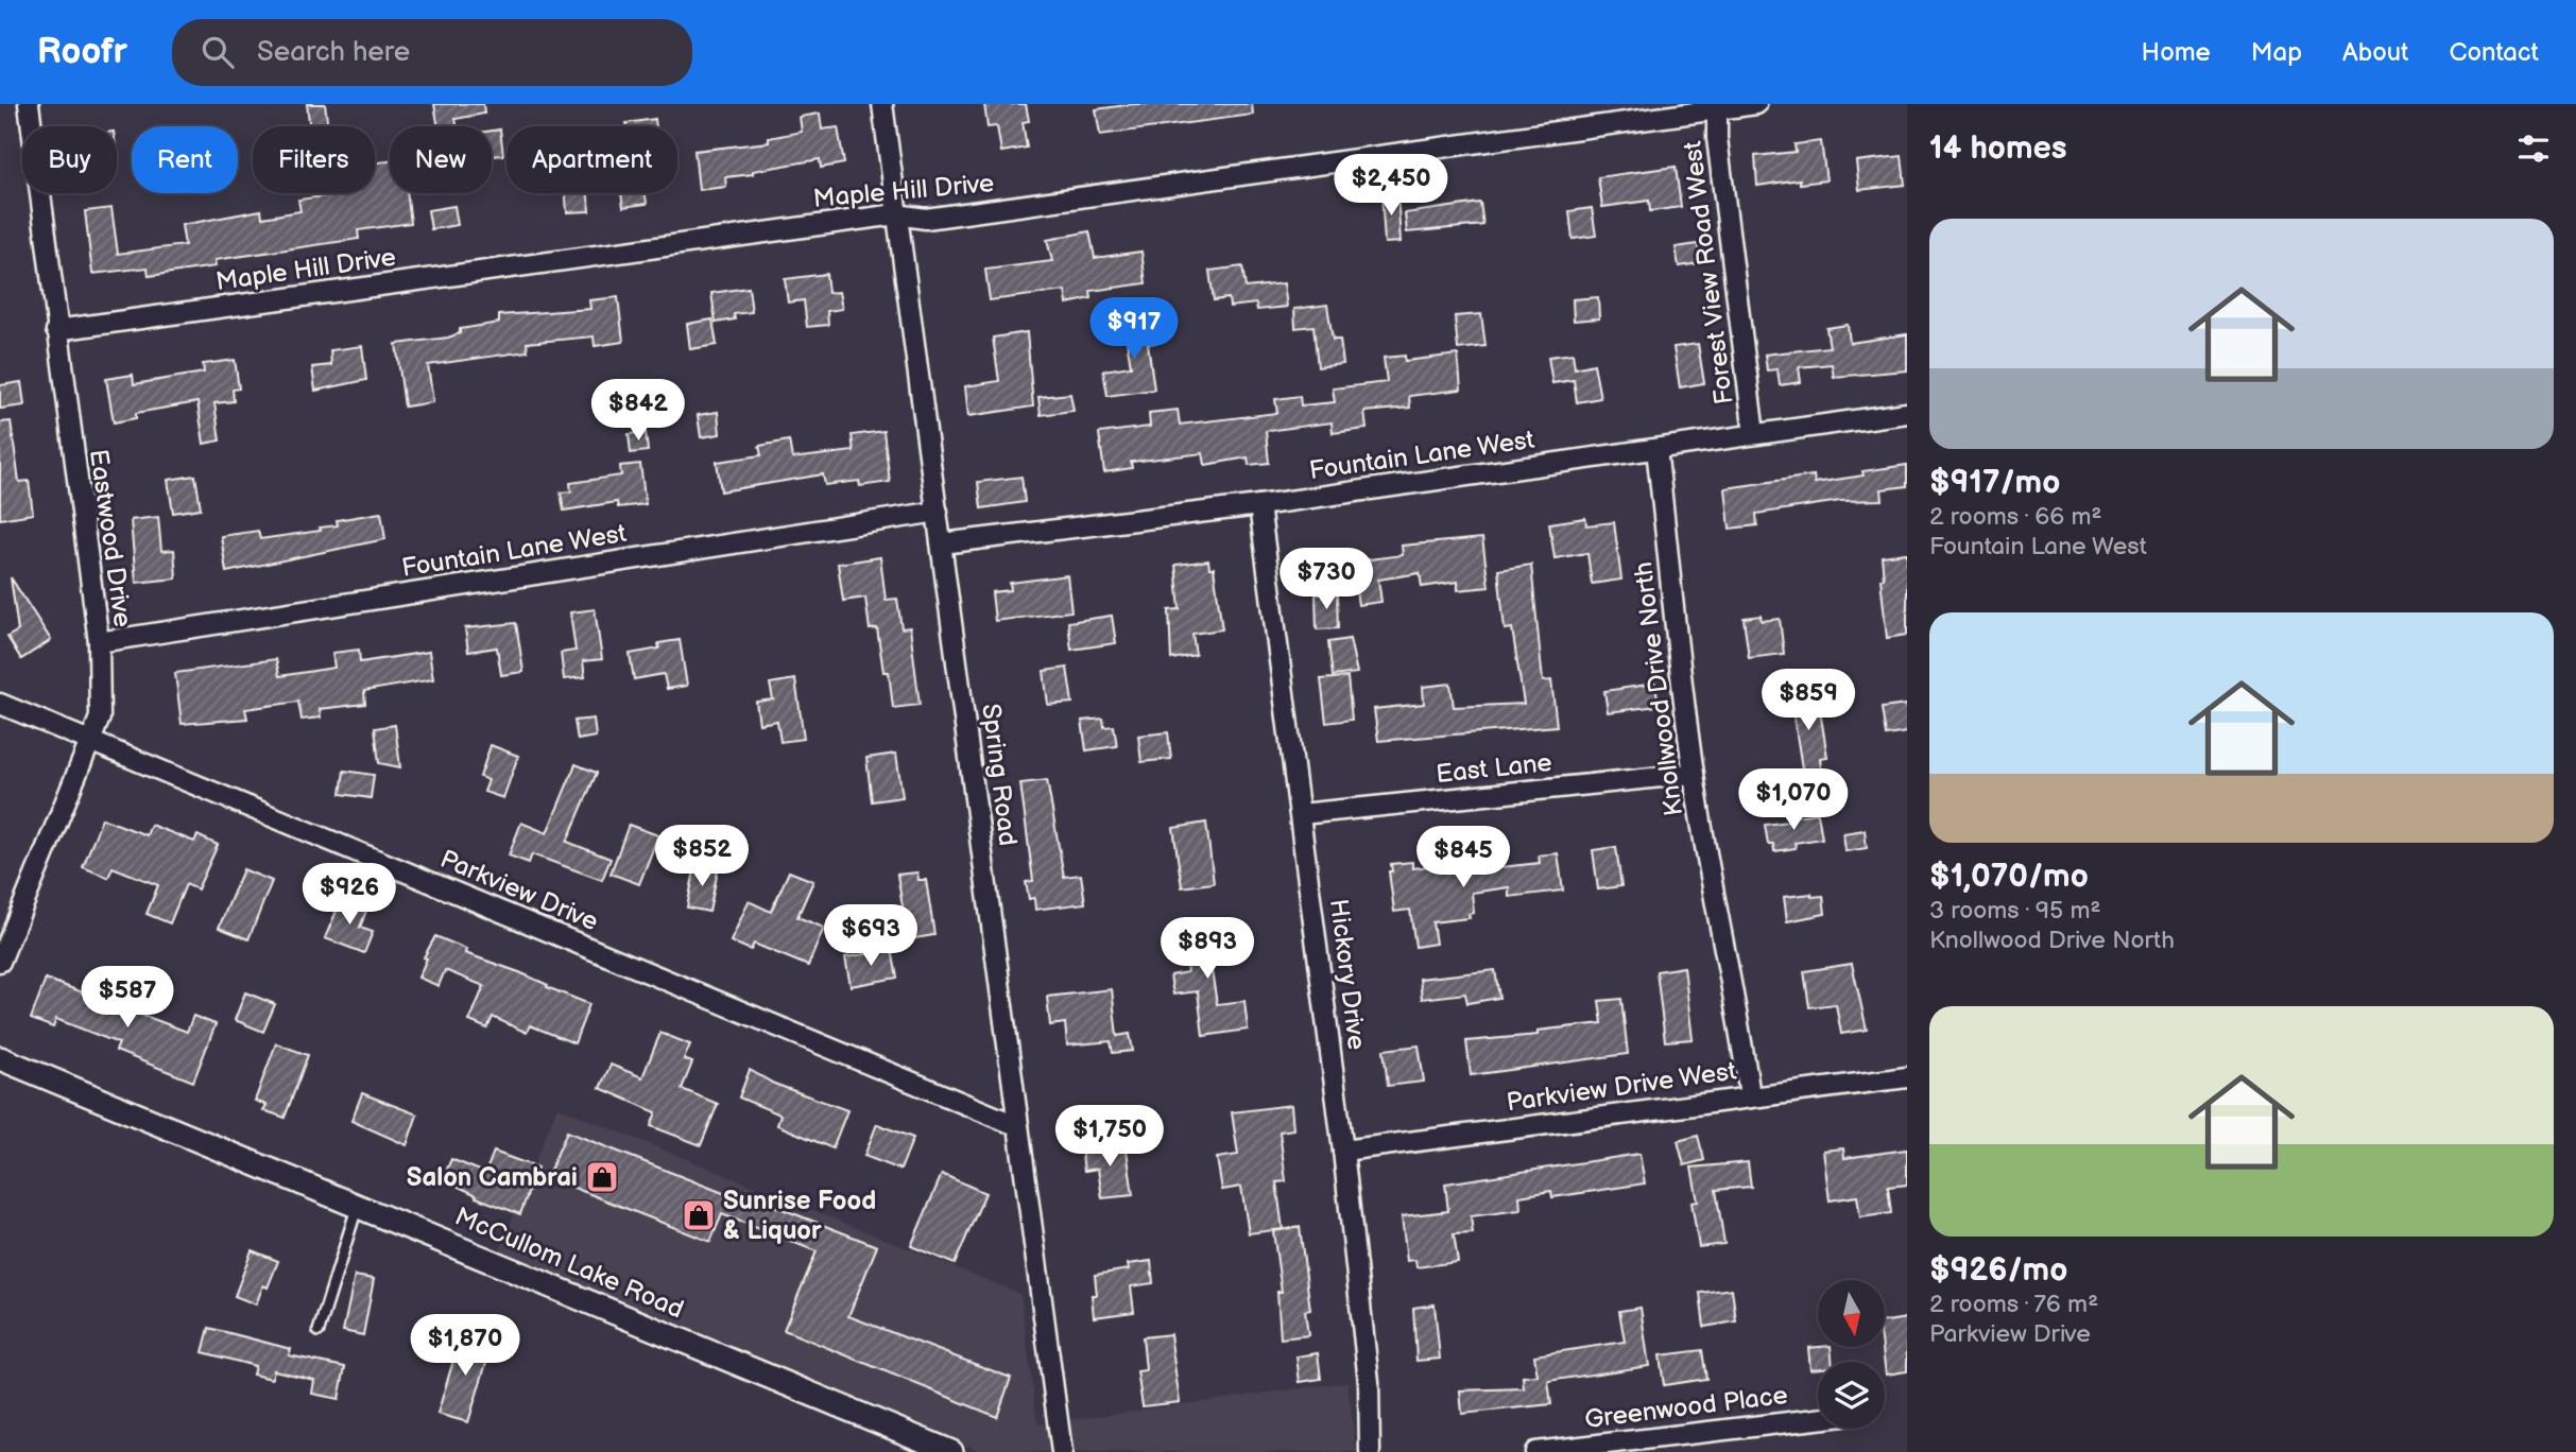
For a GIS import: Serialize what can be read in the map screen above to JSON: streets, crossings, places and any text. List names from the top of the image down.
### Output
{
  "streets": {
    "street": [
      "Maple Hill Drive",
      "Forest View Road West",
      "Fountain Lane West",
      "Eastwood Drive",
      "Knollwood Drive North",
      "East Lane",
      "Spring Road",
      "Parkview Drive",
      "Hickory Drive",
      "Parkview Drive West",
      "McCullom Lake Road",
      "Greenwood Place"
    ]
  },
  "crossings": [
    ["Maple Hill Drive", "Forest View Road West"],
    ["Maple Hill Drive", "Eastwood Drive"],
    ["Maple Hill Drive", "Spring Road"],
    ["Forest View Road West", "Fountain Lane West"],
    ["Fountain Lane West", "Eastwood Drive"],
    ["Fountain Lane West", "Knollwood Drive North"],
    ["Fountain Lane West", "Spring Road"],
    ["Fountain Lane West", "Hickory Drive"],
    ["Eastwood Drive", "Parkview Drive"],
    ["Knollwood Drive North", "East Lane"],
    ["Knollwood Drive North", "Parkview Drive West"],
    ["East Lane", "Hickory Drive"],
    ["Spring Road", "Parkview Drive"],
    ["Hickory Drive", "Parkview Drive West"]
  ],
  "places": {
    "shop": ["Salon Cambrai", "Sunrise Food & Liquor"]
  },
  "north": "bottom",
  "page": {
    "header": "Roofr",
    "search": "Search here",
    "nav": [
      "Home",
      "Map",
      "About",
      "Contact"
    ],
    "heading": "14 homes",
    "chip": [
      "Buy",
      "Rent",
      "Filters",
      "New",
      "Apartment"
    ],
    "price": [
      "$2,450",
      "$917",
      "$842",
      "$730",
      "$859",
      "$1,070",
      "$852",
      "$845",
      "$926",
      "$693",
      "$893",
      "$587",
      "$1,750",
      "$1,870"
    ],
    "list": [
      {
        "name": "$917/mo",
        "note": "2 rooms · 66 m² · Fountain Lane West"
      },
      {
        "name": "$1,070/mo",
        "note": "3 rooms · 95 m² · Knollwood Drive North"
      },
      {
        "name": "$926/mo",
        "note": "2 rooms · 76 m² · Parkview Drive"
      }
    ]
  }
}
